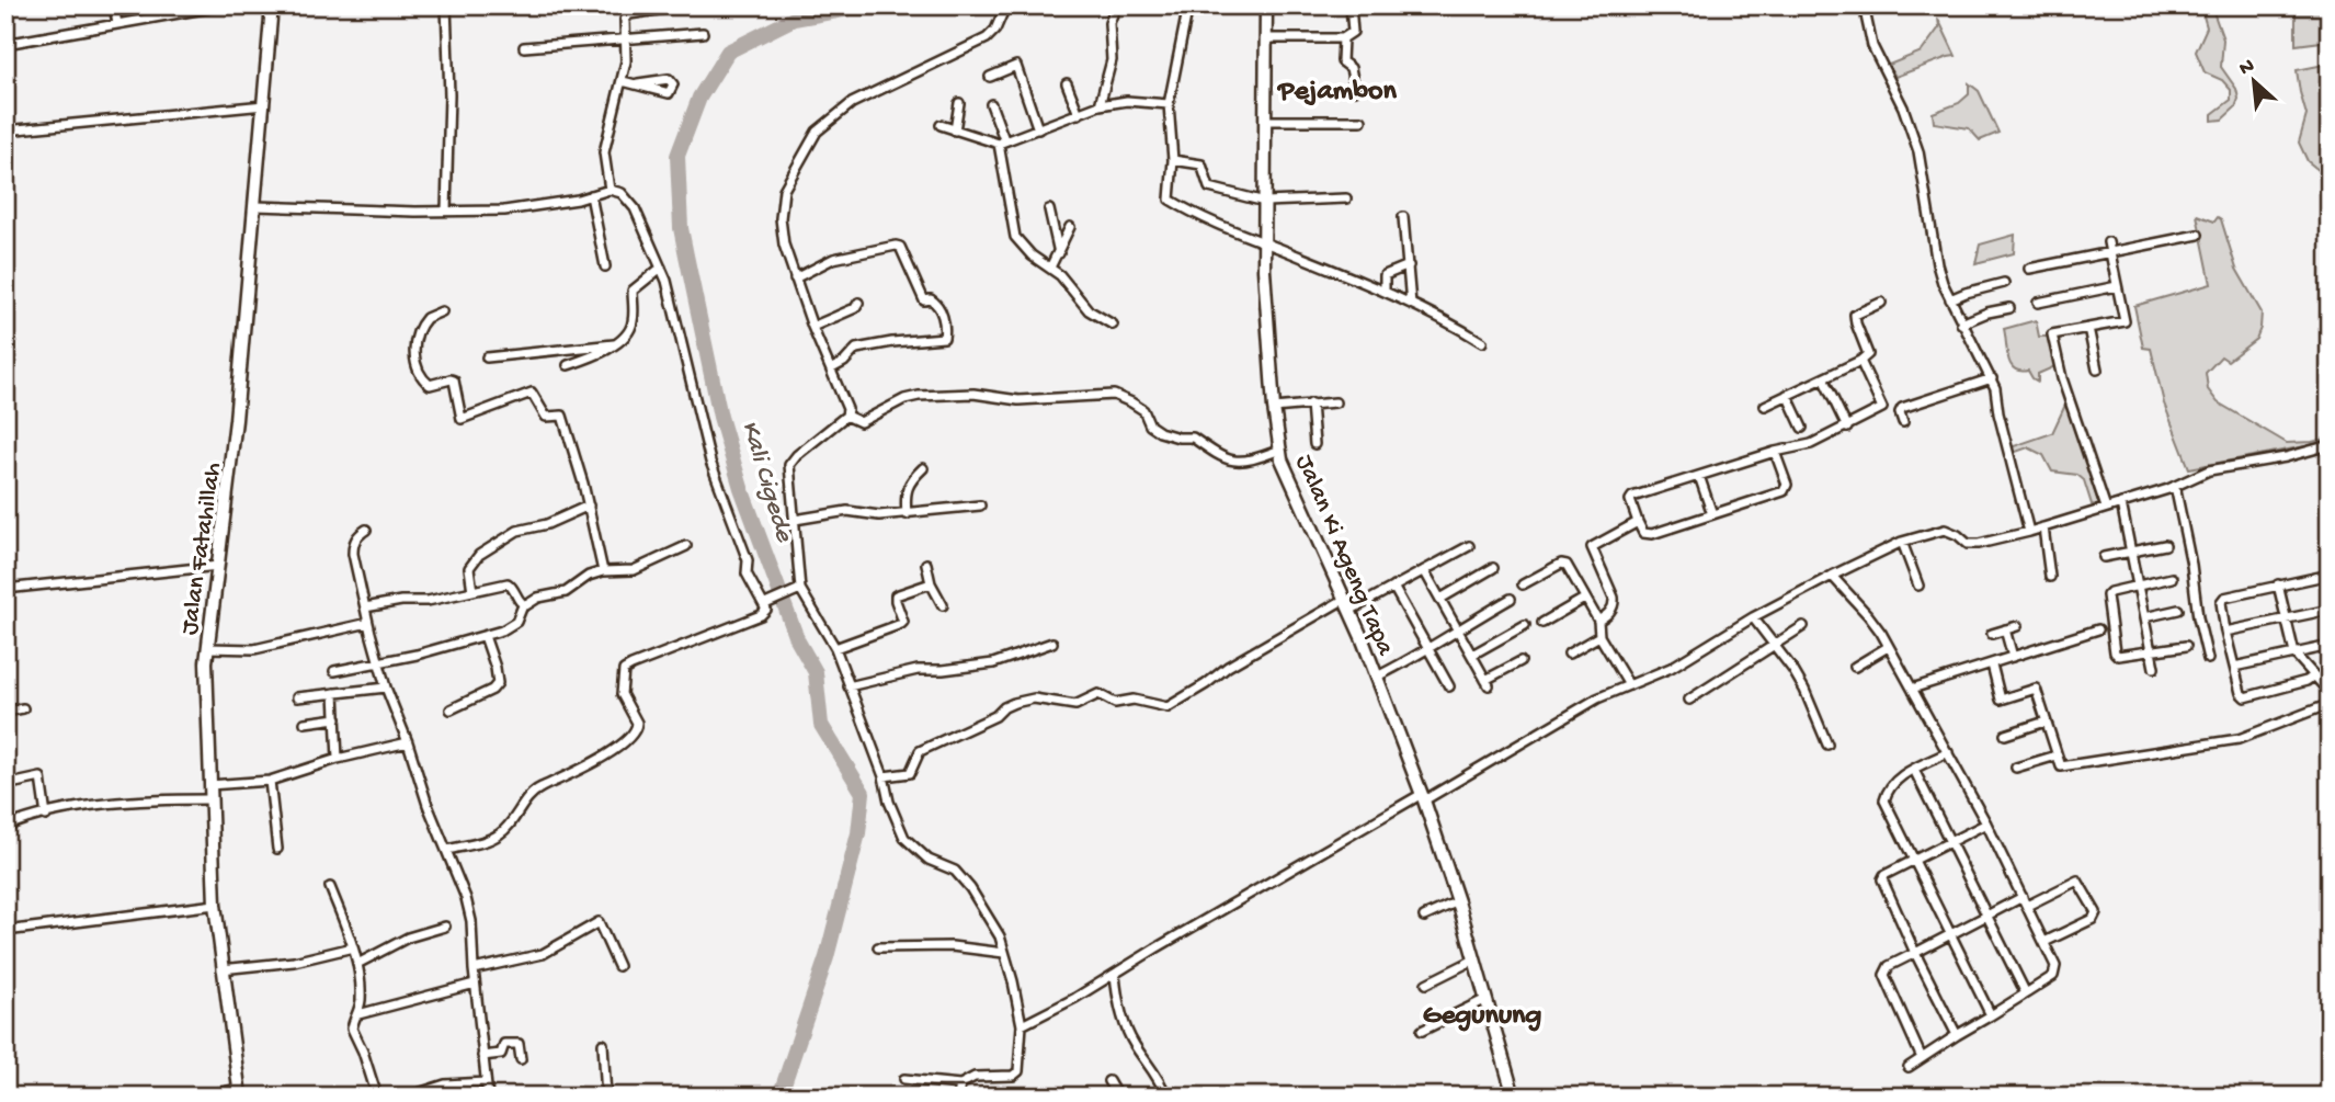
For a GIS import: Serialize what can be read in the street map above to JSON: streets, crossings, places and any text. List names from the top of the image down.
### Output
{
  "streets": {
    "street": ["Jalan Fatahillah", "Jalan Ki Ageng Tapa"]
  },
  "districts": ["Pejambon", "Gegunung"],
  "water": ["Kali Cigede"],
  "north": "top left"
}
